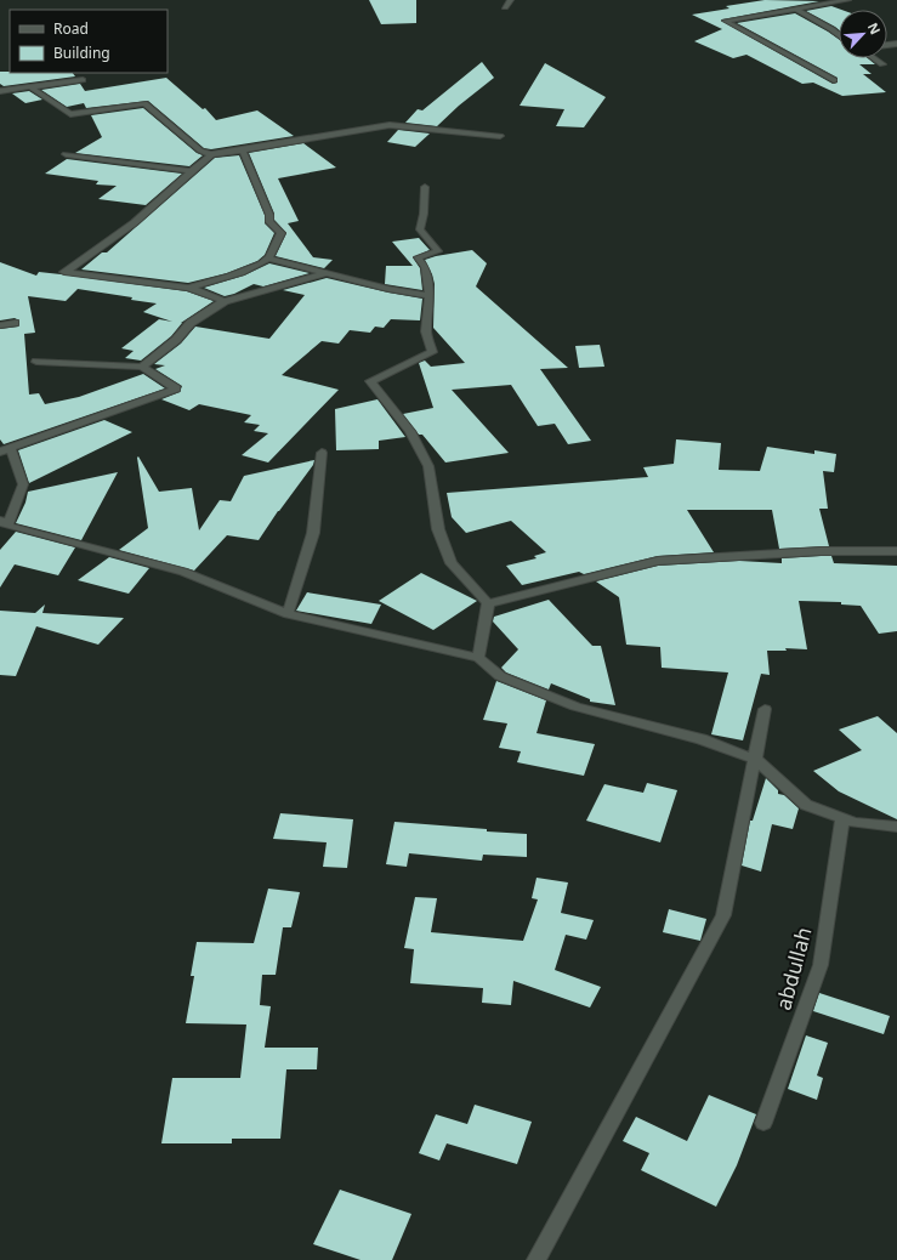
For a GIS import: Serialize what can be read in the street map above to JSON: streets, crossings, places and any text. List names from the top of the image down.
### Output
{
  "streets": {
    "street": ["abdullah"]
  },
  "legend": ["Road", "Building"],
  "north": "top right"
}
